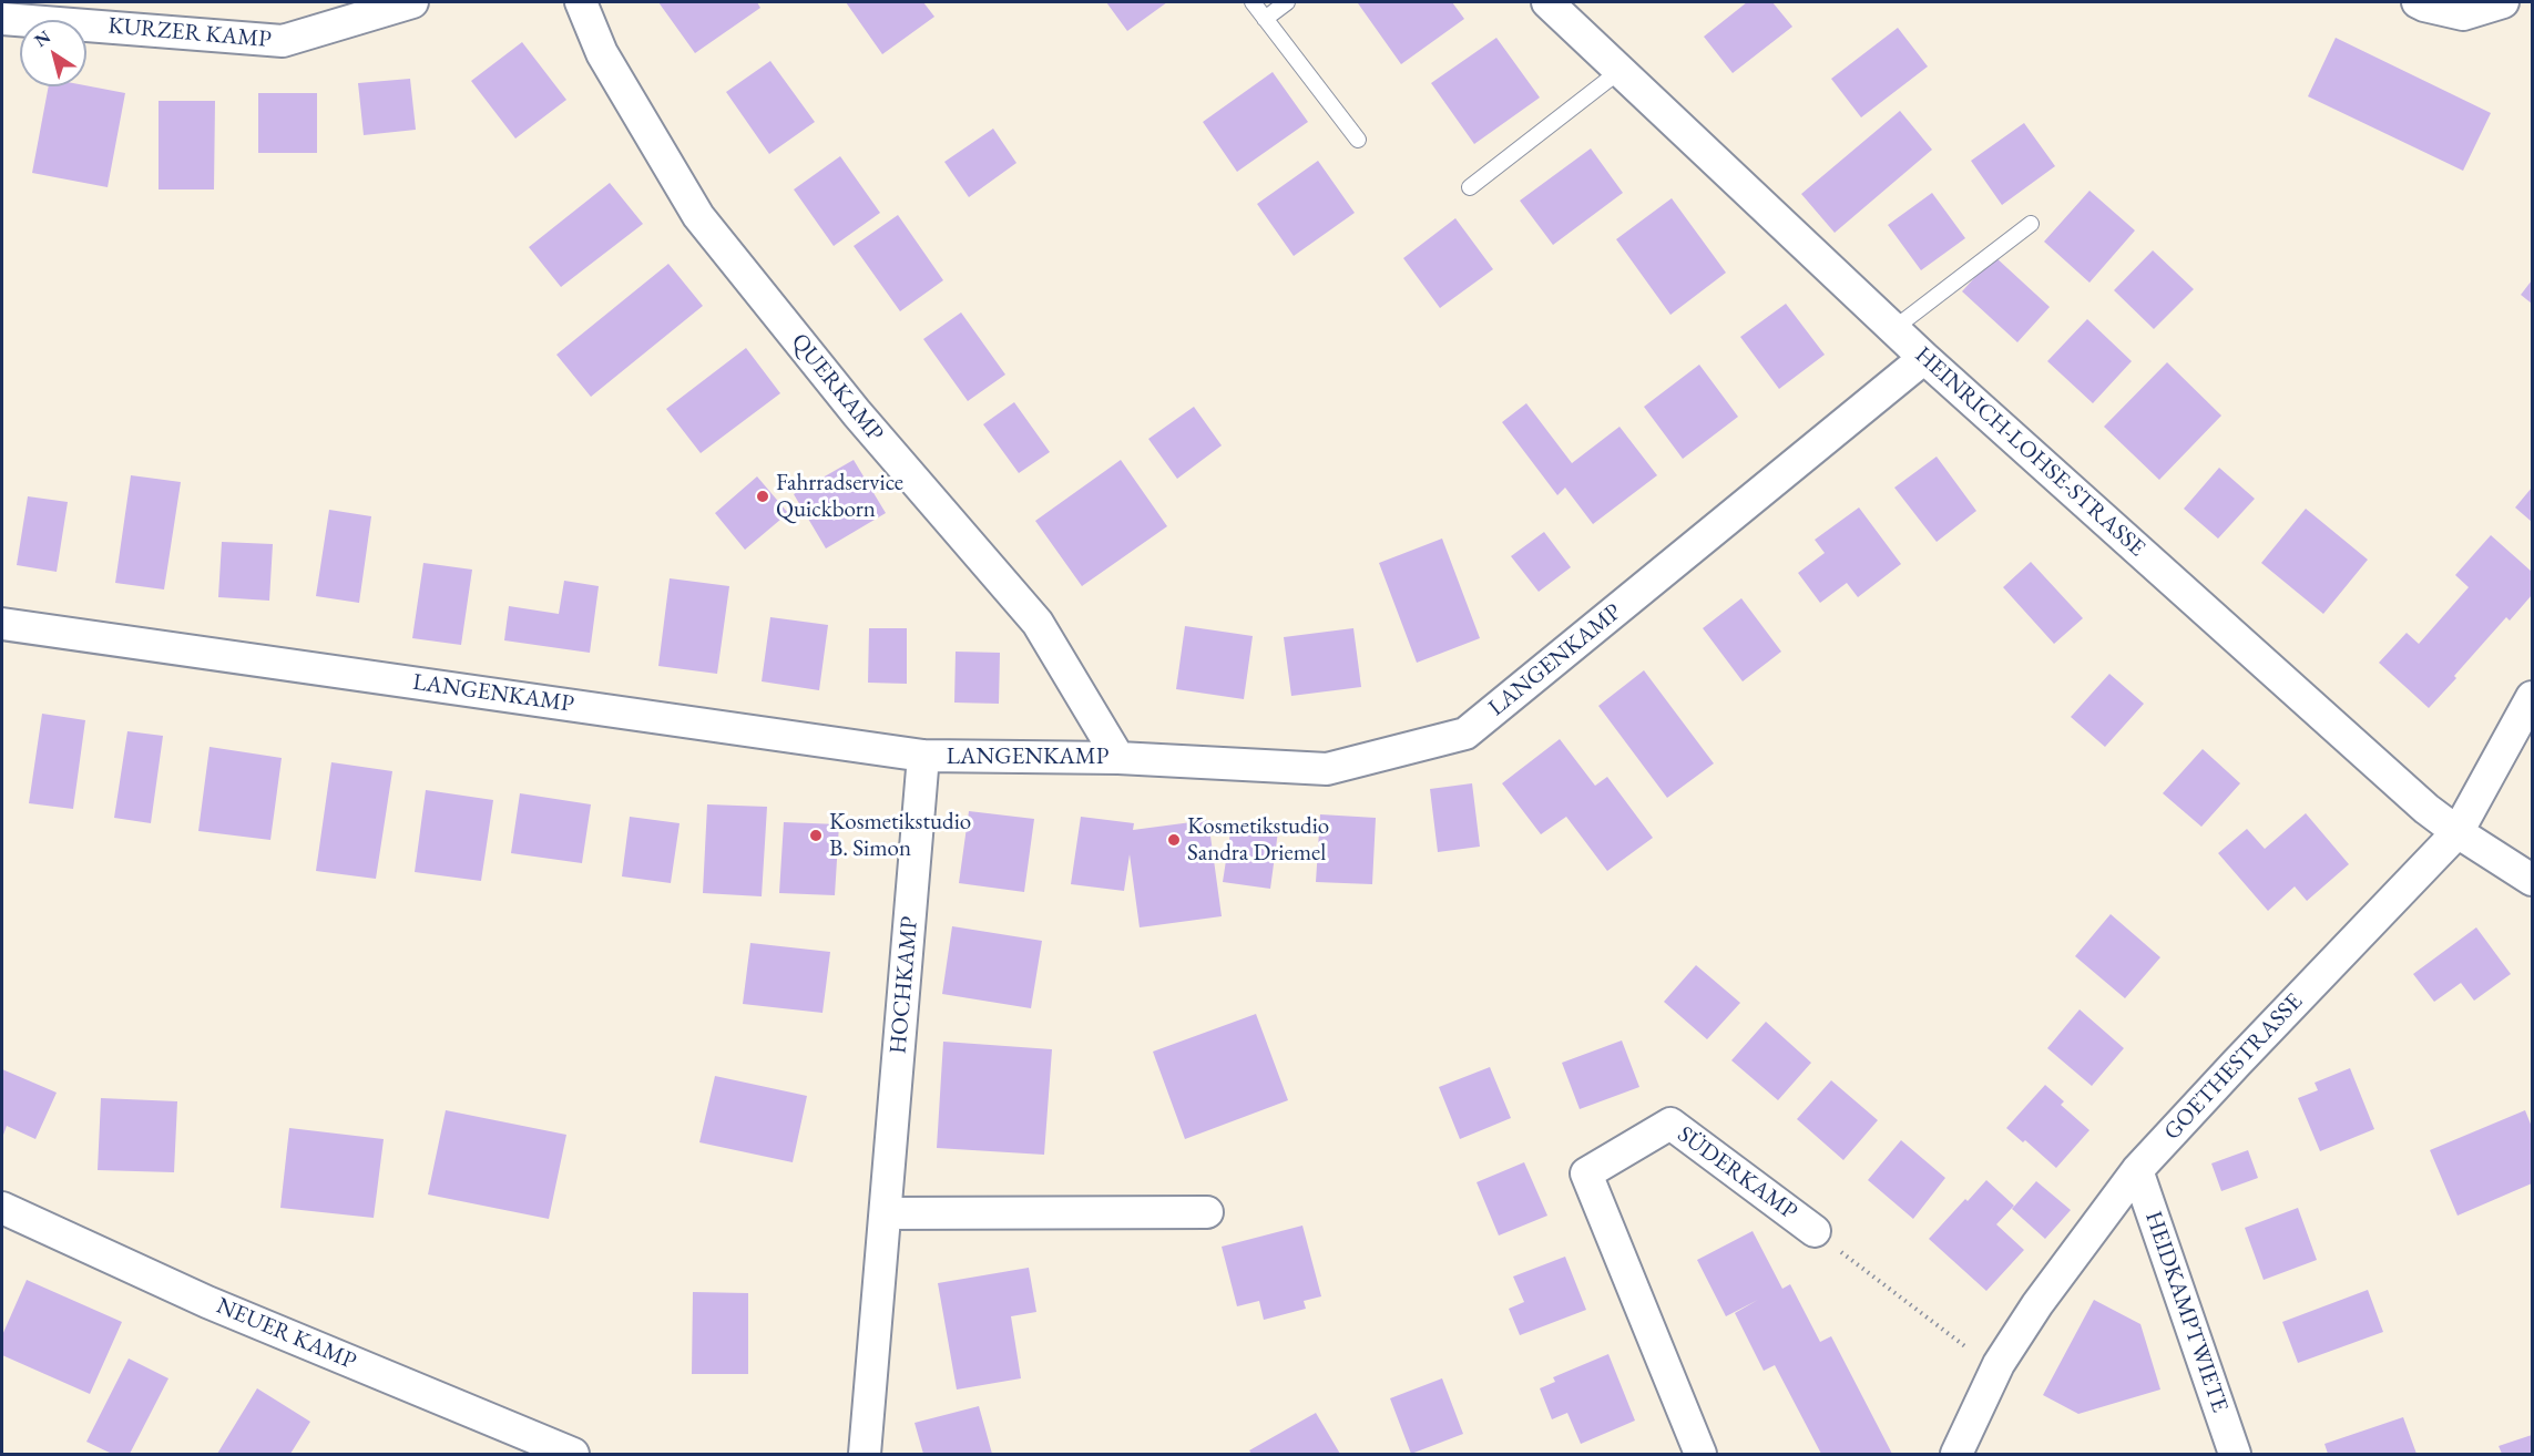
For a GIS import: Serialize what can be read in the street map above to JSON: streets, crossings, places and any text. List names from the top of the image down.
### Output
{
  "streets": {
    "street": [
      "KURZER KAMP",
      "QUERKAMP",
      "HEINRICH-LOHSE-STRASSE",
      "LANGENKAMP",
      "HOCHKAMP",
      "GOETHESTRASSE",
      "SÜDERKAMP",
      "HEIDKAMPTWIETE",
      "NEUER KAMP"
    ]
  },
  "crossings": [
    ["QUERKAMP", "LANGENKAMP"],
    ["HEINRICH-LOHSE-STRASSE", "LANGENKAMP"],
    ["HEINRICH-LOHSE-STRASSE", "GOETHESTRASSE"],
    ["LANGENKAMP", "HOCHKAMP"],
    ["GOETHESTRASSE", "SÜDERKAMP"],
    ["GOETHESTRASSE", "HEIDKAMPTWIETE"]
  ],
  "places": ["Fahrradservice Quickborn", "Kosmetikstudio B. Simon", "Kosmetikstudio Sandra Driemel"],
  "north": "top left"
}
